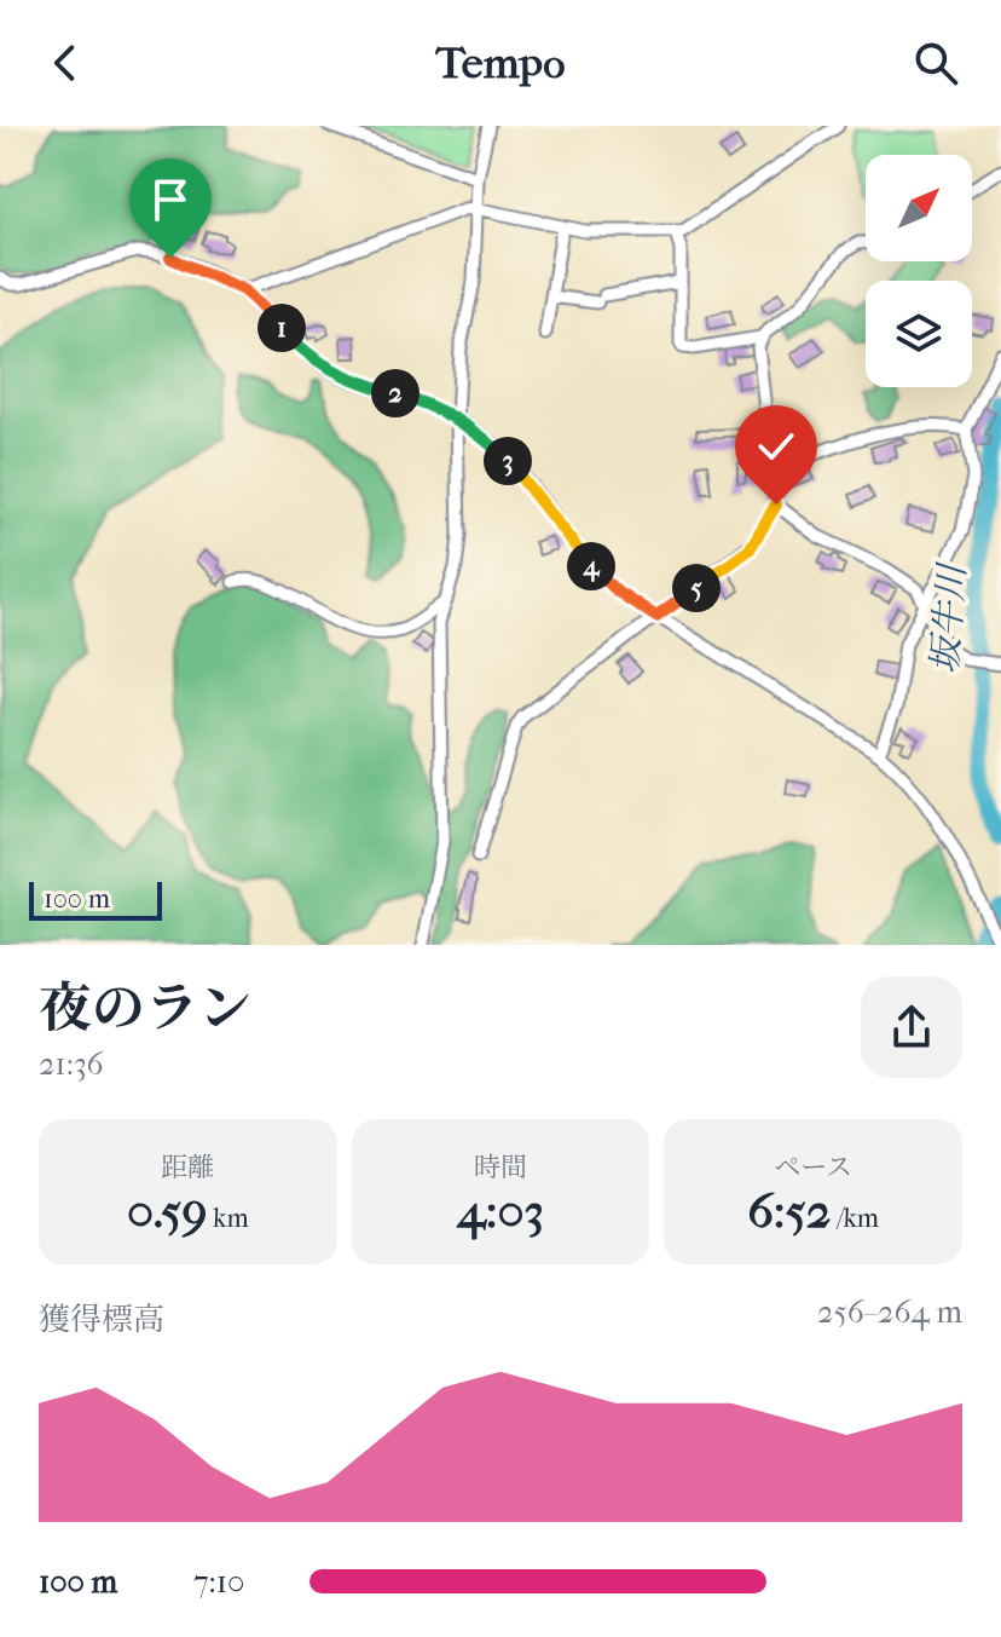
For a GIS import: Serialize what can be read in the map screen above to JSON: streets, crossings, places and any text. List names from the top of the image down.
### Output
{
  "water": ["坂牛川"],
  "scale_bar": "100 m",
  "north": "top right",
  "page": {
    "header": "Tempo",
    "pins": [
      "1",
      "2",
      "3",
      "4",
      "5"
    ],
    "scale": "100 m",
    "heading": ["夜のラン", "21:36"],
    "stats": [
      ["距離", "0.59 km"],
      ["時間", "4:03"],
      ["ペース", "6:52 /km"]
    ],
    "chart": ["獲得標高", "256–264 m"],
    "list": [
      {
        "name": "100 m",
        "note": "7:10"
      }
    ]
  }
}
